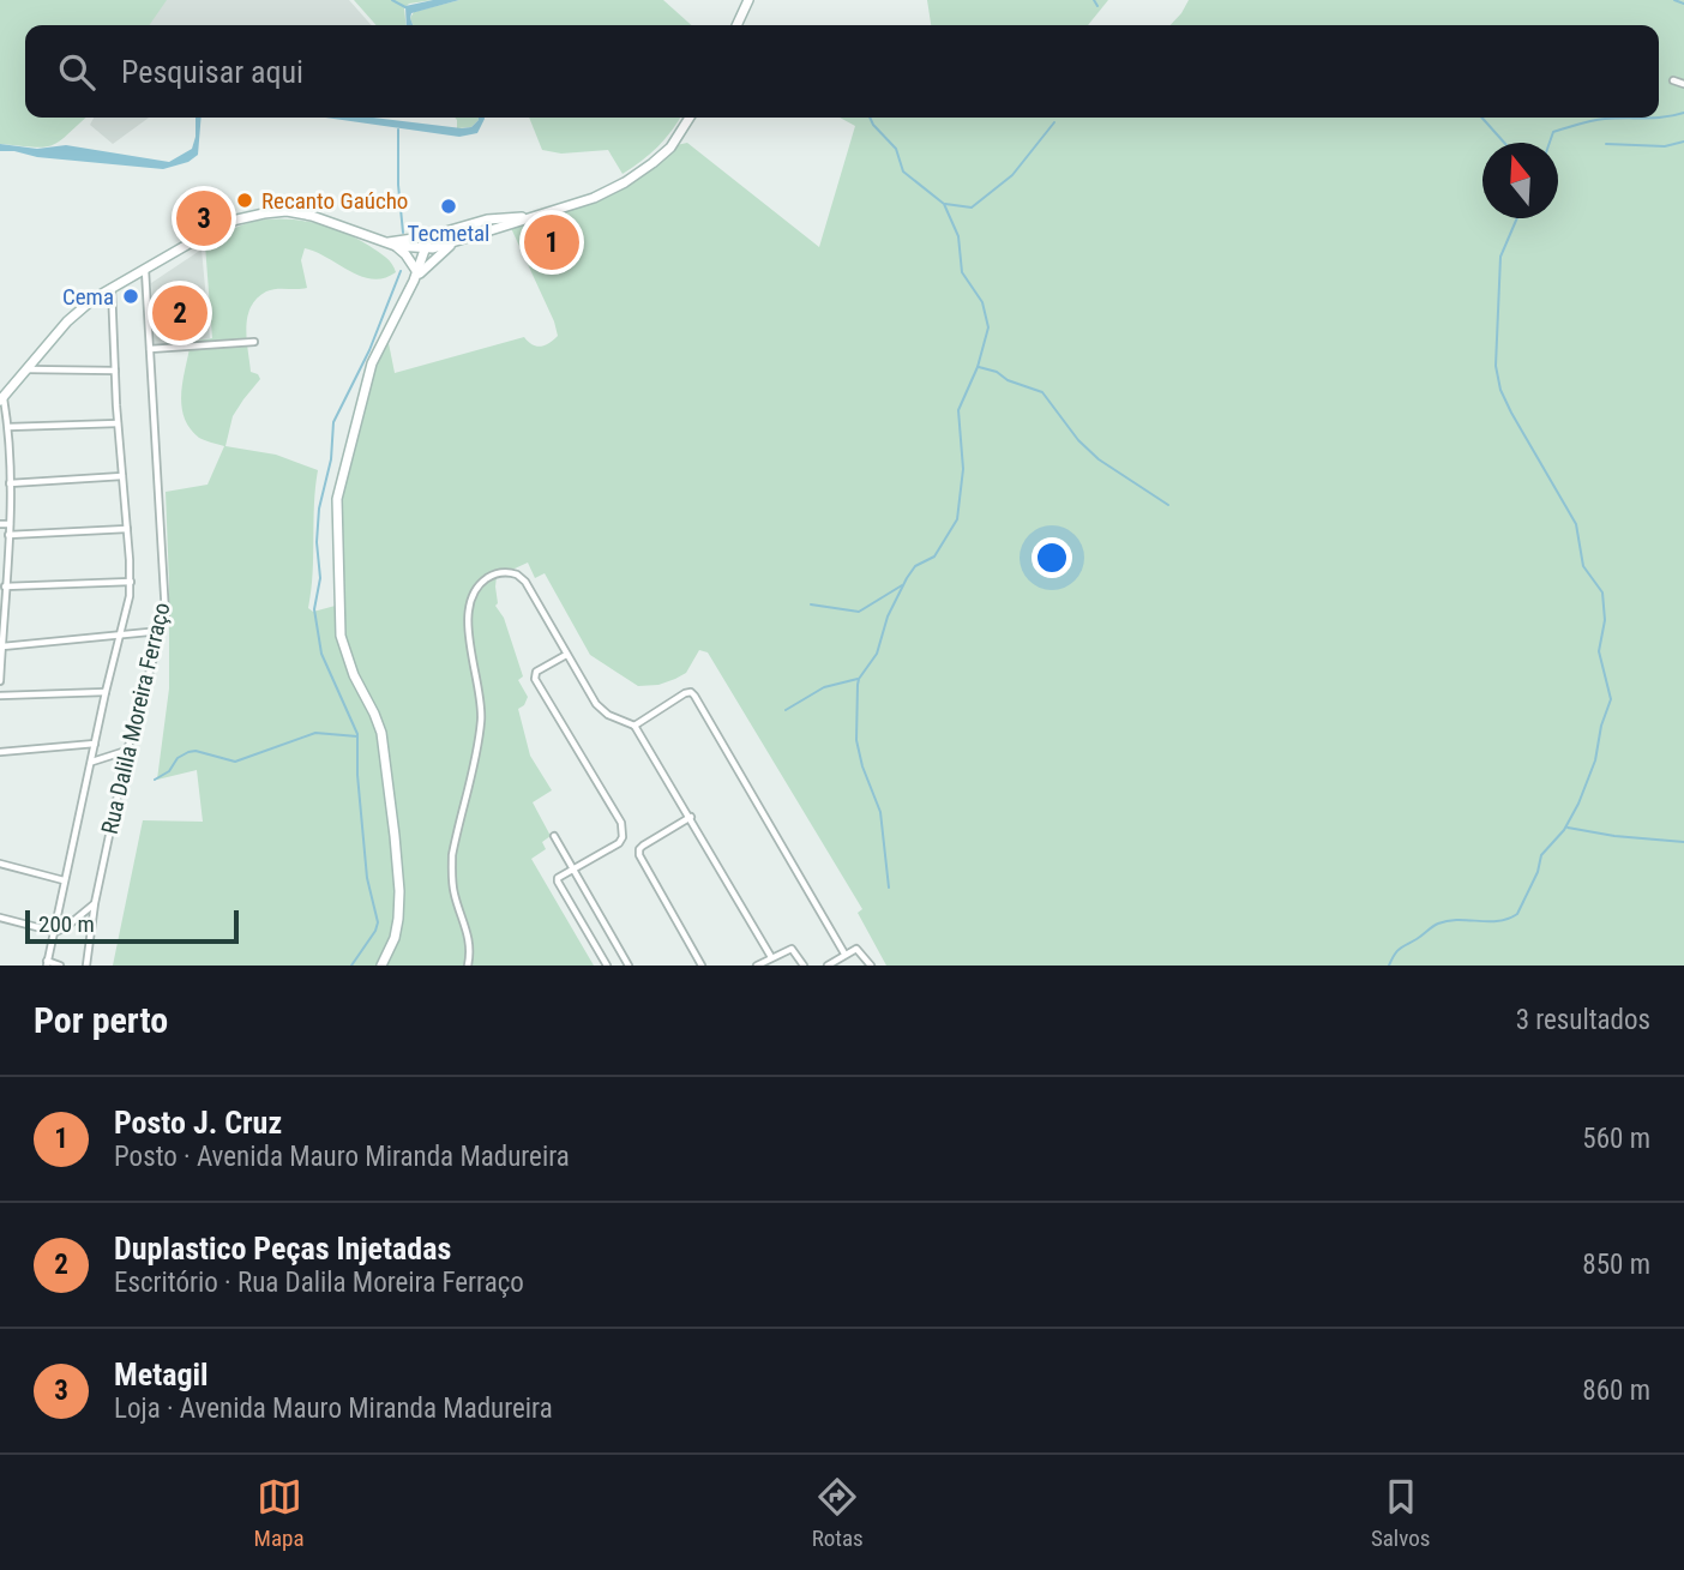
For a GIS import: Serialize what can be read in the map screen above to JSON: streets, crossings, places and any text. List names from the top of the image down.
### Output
{
  "streets": {
    "street": ["Rua Dalila Moreira Ferraço"]
  },
  "places": ["Recanto Gaúcho", "Tecmetal", "Cema"],
  "scale_bar": "200 m",
  "north": "top",
  "page": {
    "search": "Pesquisar aqui",
    "pins": ["3", "1", "2"],
    "scale": "200 m",
    "heading": ["Por perto", "3 resultados"],
    "list": [
      {
        "mark": "1",
        "name": "Posto J. Cruz",
        "note": "Posto · Avenida Mauro Miranda Madureira",
        "value": "560 m"
      },
      {
        "mark": "2",
        "name": "Duplastico Peças Injetadas",
        "note": "Escritório · Rua Dalila Moreira Ferraço",
        "value": "850 m"
      },
      {
        "mark": "3",
        "name": "Metagil",
        "note": "Loja · Avenida Mauro Miranda Madureira",
        "value": "860 m"
      }
    ],
    "nav": ["Mapa", "Rotas", "Salvos"]
  }
}
